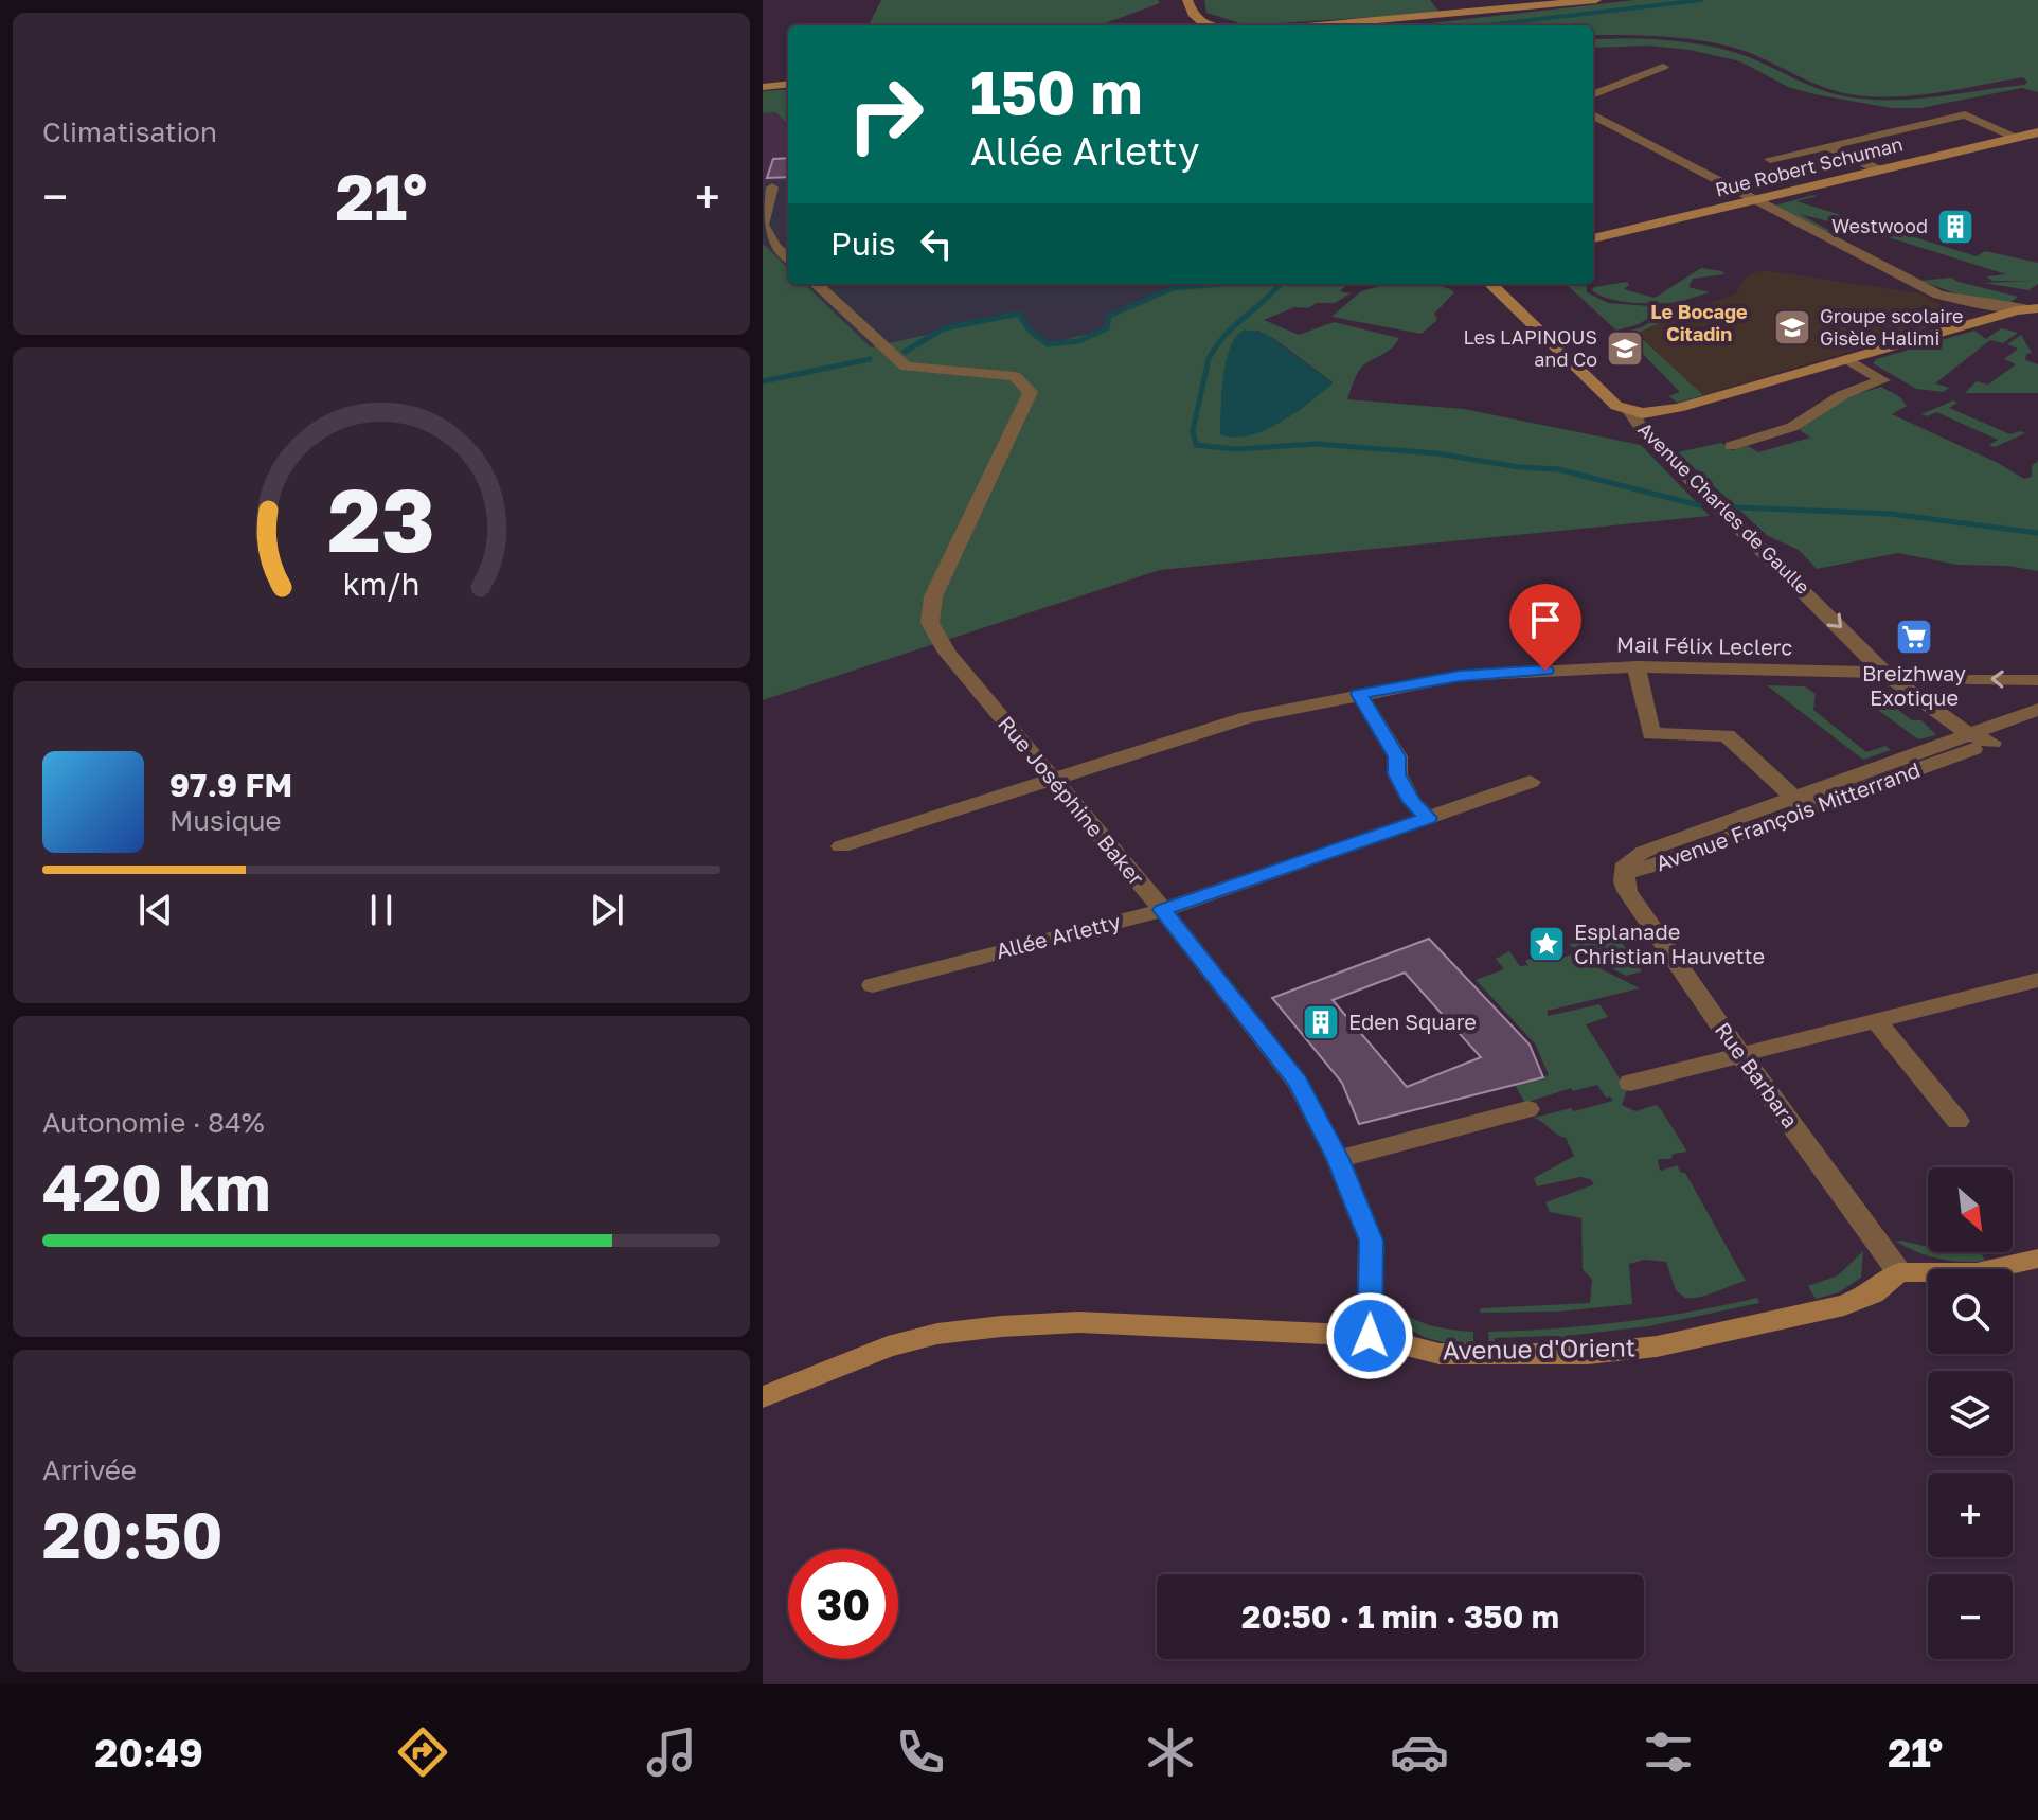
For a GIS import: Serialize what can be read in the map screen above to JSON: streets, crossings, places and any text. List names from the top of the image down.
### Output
{
  "streets": {
    "street": [
      "Rue Robert Schuman",
      "Avenue Charles de Gaulle",
      "Mail Félix Leclerc",
      "Rue Joséphine Baker",
      "Avenue François Mitterrand",
      "Allée Arletty",
      "Rue Barbara",
      "Avenue d'Orient"
    ]
  },
  "crossings": [
    ["Avenue Charles de Gaulle", "Mail Félix Leclerc"],
    ["Mail Félix Leclerc", "Rue Joséphine Baker"],
    ["Rue Joséphine Baker", "Allée Arletty"],
    ["Rue Joséphine Baker", "Avenue d'Orient"],
    ["Avenue François Mitterrand", "Rue Barbara"],
    ["Rue Barbara", "Avenue d'Orient"]
  ],
  "one_way": ["Avenue Charles de Gaulle"],
  "districts": ["Le Bocage Citadin"],
  "places": {
    "building": ["Westwood", "Eden Square"],
    "school or university": ["Groupe scolaire Gisèle Halimi", "Les LAPINOUS and Co"],
    "supermarket": ["Breizhway Exotique"],
    "place": ["Esplanade Christian Hauvette"]
  },
  "north": "bottom right",
  "page": {
    "tile": [
      "Climatisation",
      ["Autonomie · 84%", "420 km"],
      ["Arrivée", "20:50"]
    ],
    "turn": ["150 m", "Allée Arletty"],
    "heat": ["−", "21°", "+"],
    "then": "Puis",
    "song": ["97.9 FM", "Musique"],
    "map_buttons": ["+", "−"],
    "limit": "30",
    "trip": "20:50 · 1 min · 350 m",
    "tabs": ["20:49", "21°"],
    "gauge": ["23", "km/h"]
  }
}
